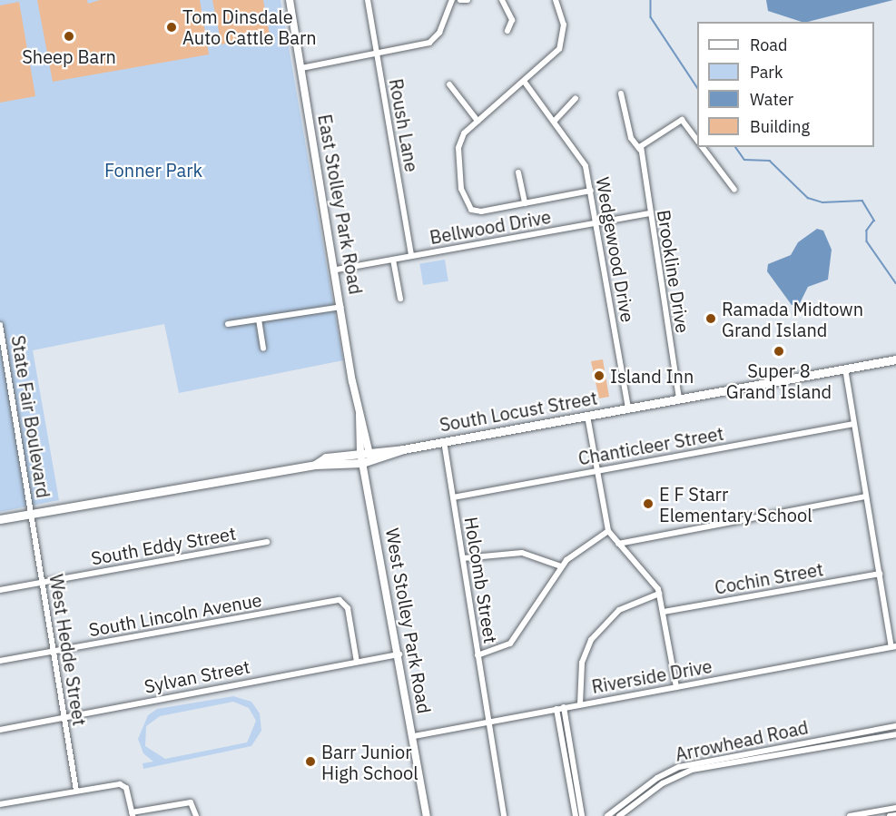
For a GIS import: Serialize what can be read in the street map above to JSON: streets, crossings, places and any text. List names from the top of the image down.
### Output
{
  "streets": {
    "main road": ["South Locust Street", "West Stolley Park Road"],
    "street": [
      "Roush Lane",
      "East Stolley Park Road",
      "Bellwood Drive",
      "Wedgewood Drive",
      "Brookline Drive",
      "State Fair Boulevard",
      "Chanticleer Street",
      "South Eddy Street",
      "Cochin Street",
      "Holcomb Street",
      "South Lincoln Avenue",
      "West Hedde Street",
      "Sylvan Street",
      "Riverside Drive",
      "Arrowhead Road"
    ]
  },
  "crossings": [
    ["Roush Lane", "Bellwood Drive"],
    ["East Stolley Park Road", "Bellwood Drive"],
    ["East Stolley Park Road", "South Locust Street"],
    ["East Stolley Park Road", "West Stolley Park Road"],
    ["Bellwood Drive", "Wedgewood Drive"],
    ["Bellwood Drive", "Brookline Drive"],
    ["Wedgewood Drive", "South Locust Street"],
    ["Brookline Drive", "South Locust Street"],
    ["South Locust Street", "State Fair Boulevard"],
    ["South Locust Street", "Holcomb Street"],
    ["South Locust Street", "West Stolley Park Road"],
    ["South Locust Street", "West Hedde Street"],
    ["State Fair Boulevard", "West Hedde Street"],
    ["Chanticleer Street", "Holcomb Street"],
    ["South Eddy Street", "West Hedde Street"],
    ["Holcomb Street", "Riverside Drive"],
    ["South Lincoln Avenue", "West Hedde Street"],
    ["South Lincoln Avenue", "Sylvan Street"],
    ["West Stolley Park Road", "Sylvan Street"],
    ["West Stolley Park Road", "Riverside Drive"],
    ["West Hedde Street", "Sylvan Street"]
  ],
  "parks": ["Fonner Park"],
  "places": [
    "Tom Dinsdale Auto Cattle Barn",
    "Sheep Barn",
    "Ramada Midtown Grand Island",
    "Super 8 Grand Island",
    "Island Inn",
    "E F Starr Elementary School",
    "Barr Junior High School"
  ],
  "legend": [
    "Road",
    "Park",
    "Water",
    "Building"
  ]
}
